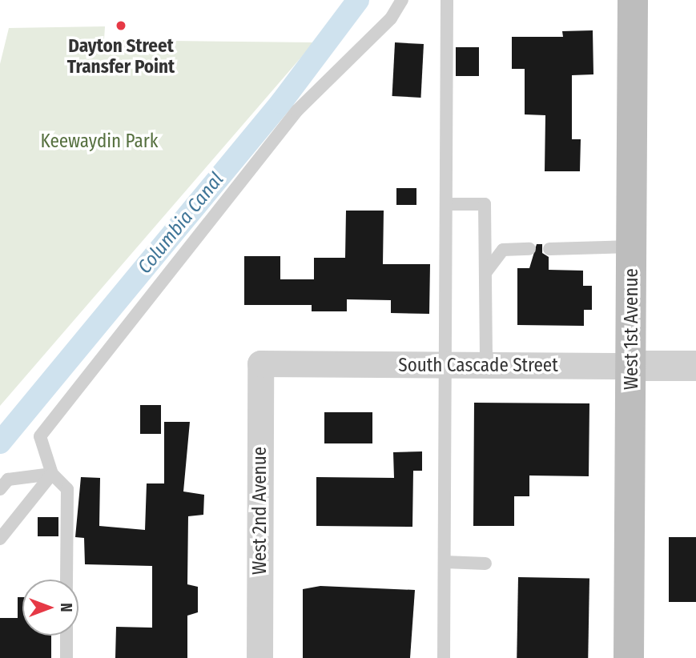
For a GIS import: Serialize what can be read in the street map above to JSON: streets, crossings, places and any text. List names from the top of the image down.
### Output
{
  "streets": {
    "main road": ["West 1st Avenue"],
    "street": ["South Cascade Street", "West 2nd Avenue"]
  },
  "crossings": [
    ["West 1st Avenue", "South Cascade Street"],
    ["South Cascade Street", "West 2nd Avenue"]
  ],
  "water": ["Columbia Canal"],
  "parks": ["Keewaydin Park"],
  "places": ["Dayton Street Transfer Point"],
  "north": "right"
}
